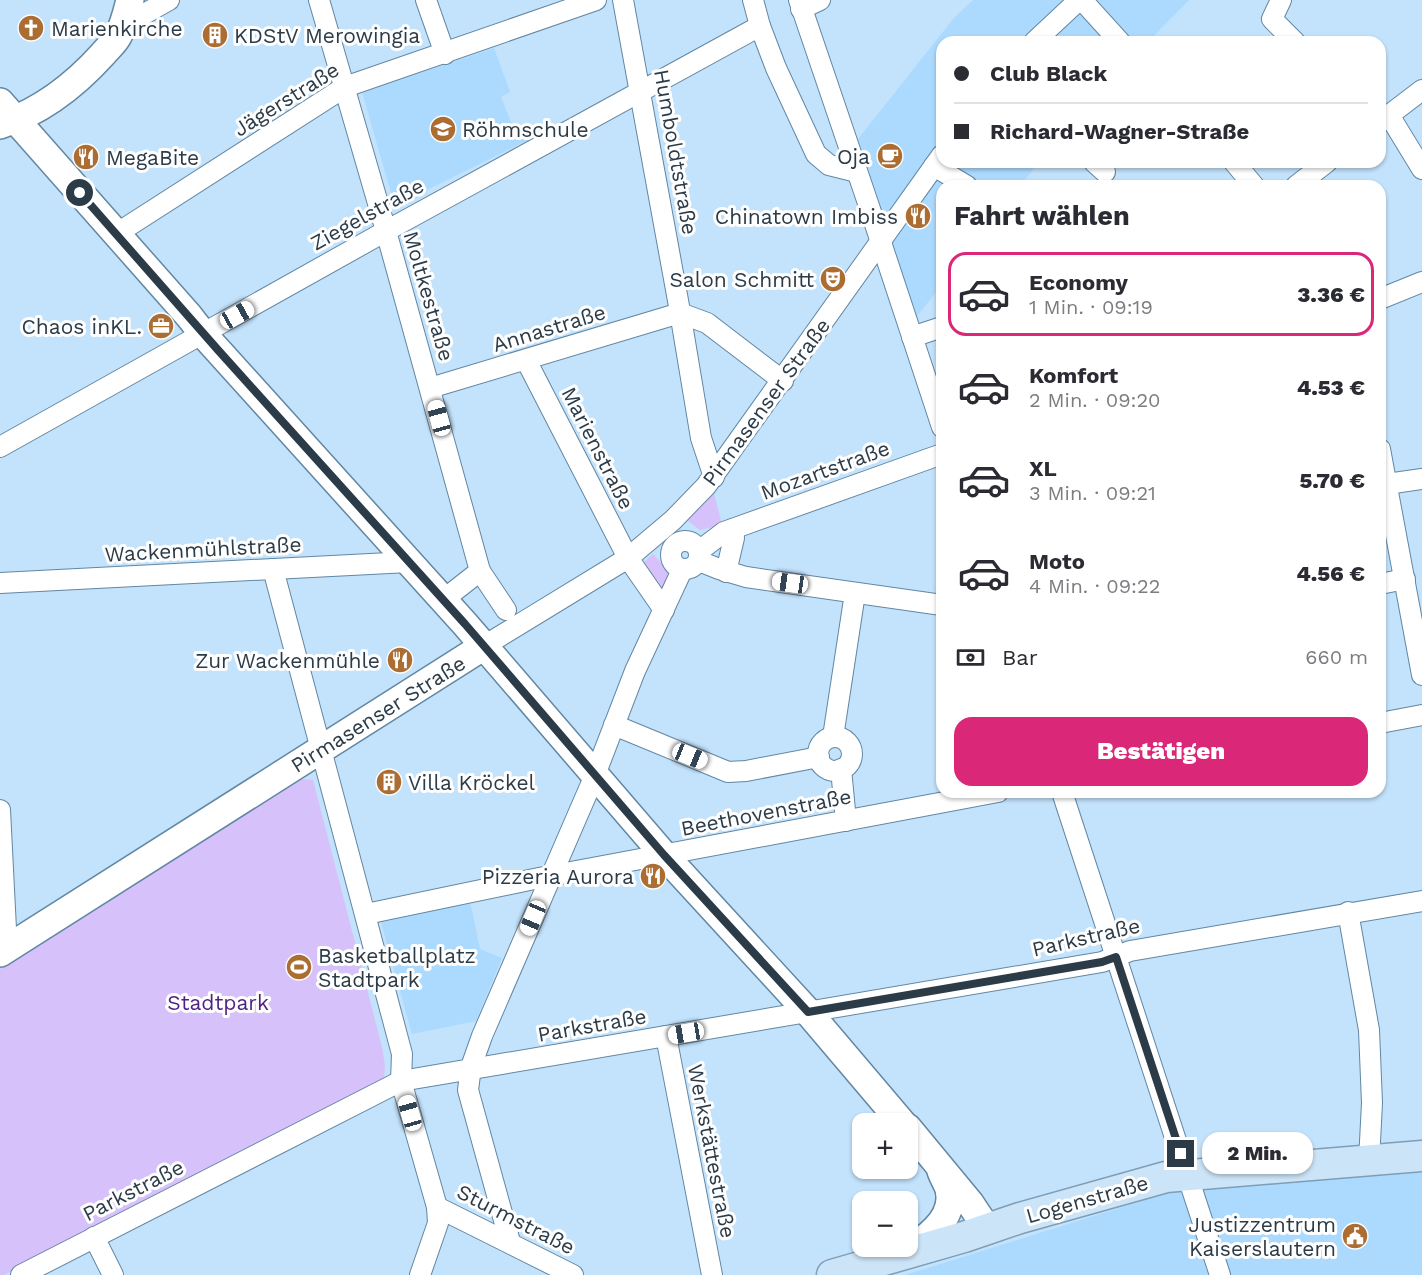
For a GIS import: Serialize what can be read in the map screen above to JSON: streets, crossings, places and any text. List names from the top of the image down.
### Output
{
  "streets": {
    "main road": ["Logenstraße"],
    "street": [
      "Jägerstraße",
      "Humboldtstraße",
      "Ziegelstraße",
      "Moltkestraße",
      "Annastraße",
      "Pirmasenser Straße",
      "Marienstraße",
      "Mozartstraße",
      "Wackenmühlstraße",
      "Beethovenstraße",
      "Parkstraße",
      "Werkstättestraße",
      "Sturmstraße"
    ]
  },
  "crossings": [
    ["Jägerstraße", "Moltkestraße"],
    ["Humboldtstraße", "Ziegelstraße"],
    ["Humboldtstraße", "Annastraße"],
    ["Humboldtstraße", "Pirmasenser Straße"],
    ["Ziegelstraße", "Moltkestraße"],
    ["Moltkestraße", "Annastraße"],
    ["Annastraße", "Marienstraße"],
    ["Pirmasenser Straße", "Marienstraße"],
    ["Parkstraße", "Werkstättestraße"]
  ],
  "parks": ["Stadtpark"],
  "places": {
    "church": ["Marienkirche"],
    "building": ["KDStV Merowingia", "Villa Kröckel"],
    "school or university": ["Röhmschule"],
    "cafe": ["Oja"],
    "restaurant": [
      "MegaBite",
      "Chinatown Imbiss",
      "Zur Wackenmühle",
      "Pizzeria Aurora"
    ],
    "theatre": ["Salon Schmitt"],
    "office": ["Chaos inKL."],
    "sports": ["Basketballplatz Stadtpark"],
    "public building": ["Justizzentrum Kaiserslautern"]
  },
  "page": {
    "banner": ["Club Black", "Richard-Wagner-Straße"],
    "heading": "Fahrt wählen",
    "list": [
      {
        "name": "Economy",
        "note": "1 Min. · 09:19",
        "value": "3.36 €"
      },
      {
        "name": "Komfort",
        "note": "2 Min. · 09:20",
        "value": "4.53 €"
      },
      {
        "name": "XL",
        "note": "3 Min. · 09:21",
        "value": "5.70 €"
      },
      {
        "name": "Moto",
        "note": "4 Min. · 09:22",
        "value": "4.56 €"
      }
    ],
    "pay": ["Bar", "660 m"],
    "buttons": "Bestätigen",
    "map_buttons": ["+", "−"],
    "bubble": "2 Min."
  }
}
